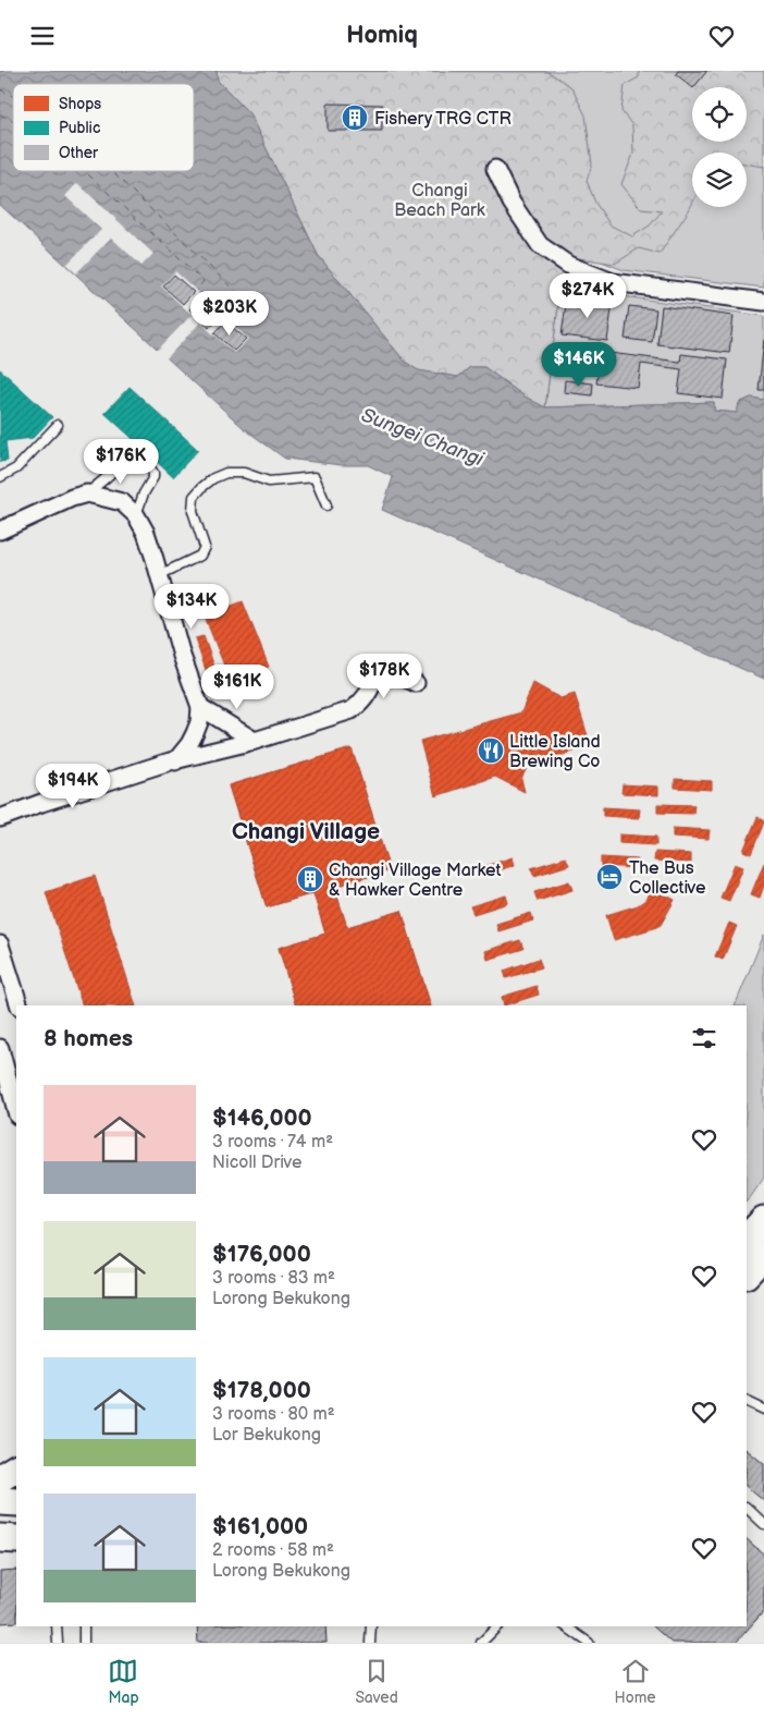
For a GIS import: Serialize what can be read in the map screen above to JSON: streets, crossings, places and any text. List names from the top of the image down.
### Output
{
  "districts": ["Changi Village"],
  "water": ["Sungei Changi"],
  "parks": ["Changi Beach Park"],
  "places": {
    "building": ["Fishery TRG CTR", "Changi Village Market & Hawker Centre"],
    "restaurant": ["Little Island Brewing Co"],
    "hotel": ["The Bus Collective"]
  },
  "legend": ["Shops", "Public", "Other"],
  "page": {
    "header": "Homiq",
    "price": [
      "$274K",
      "$203K",
      "$146K",
      "$176K",
      "$134K",
      "$178K",
      "$161K",
      "$194K"
    ],
    "heading": "8 homes",
    "list": [
      {
        "name": "$146,000",
        "note": "3 rooms · 74 m² · Nicoll Drive"
      },
      {
        "name": "$176,000",
        "note": "3 rooms · 83 m² · Lorong Bekukong"
      },
      {
        "name": "$178,000",
        "note": "3 rooms · 80 m² · Lor Bekukong"
      },
      {
        "name": "$161,000",
        "note": "2 rooms · 58 m² · Lorong Bekukong"
      }
    ],
    "tabs": ["Map", "Saved", "Home"]
  }
}
